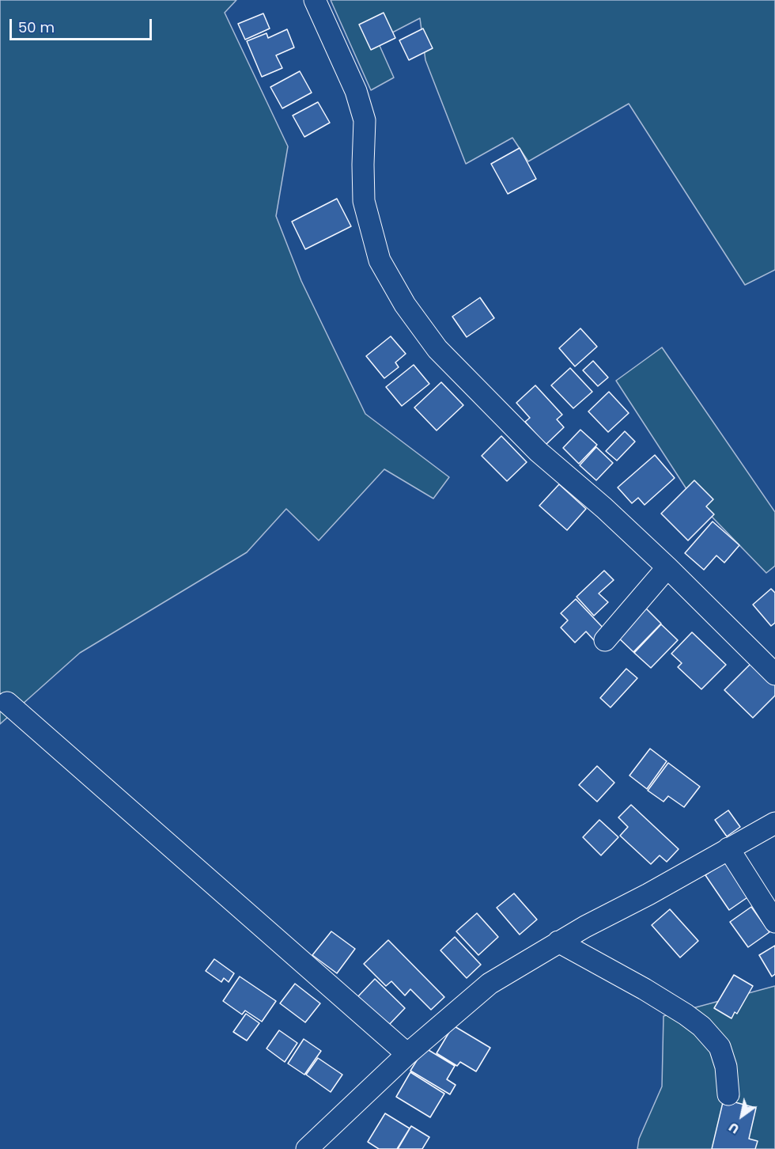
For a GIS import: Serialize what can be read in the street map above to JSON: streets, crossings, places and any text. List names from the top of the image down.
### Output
{
  "scale_bar": "50 m",
  "north": "bottom left"
}
